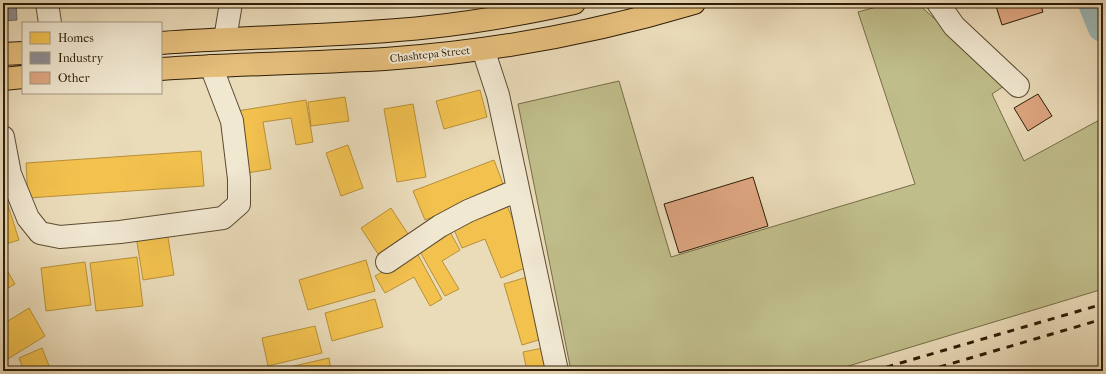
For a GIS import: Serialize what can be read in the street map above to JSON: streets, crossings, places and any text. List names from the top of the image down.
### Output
{
  "streets": {
    "main road": ["Chashtepa Street"]
  },
  "legend": ["Homes", "Industry", "Other"]
}
